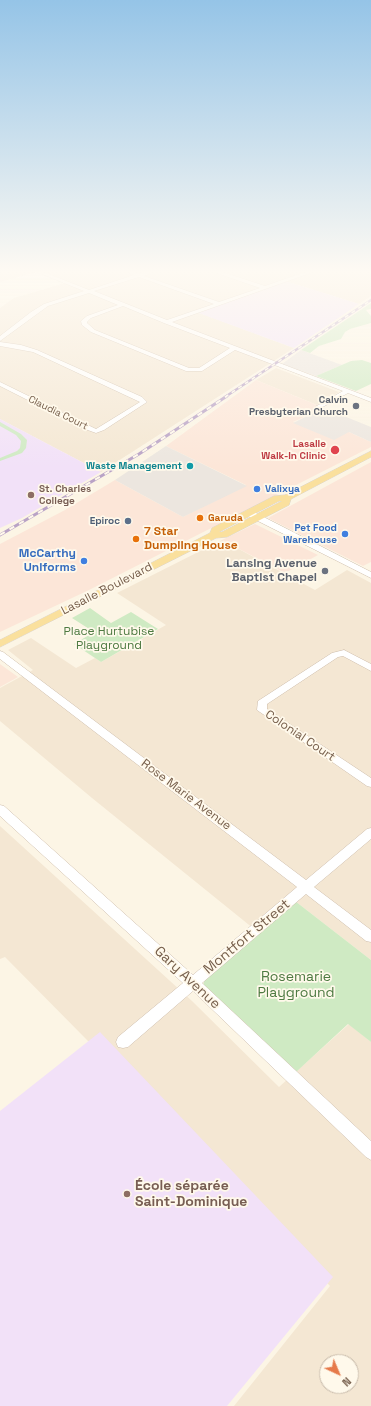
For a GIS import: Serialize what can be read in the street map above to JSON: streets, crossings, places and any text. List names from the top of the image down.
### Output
{
  "streets": {
    "main road": ["Lasalle Boulevard"],
    "street": [
      "Claudia Court",
      "Colonial Court",
      "Rose Marie Avenue",
      "Montfort Street",
      "Gary Avenue"
    ]
  },
  "crossings": [
    ["Rose Marie Avenue", "Montfort Street"],
    ["Montfort Street", "Gary Avenue"]
  ],
  "parks": ["Place Hurtubise Playground", "Rosemarie Playground"],
  "places": [
    "Calvin Presbyterian Church",
    "Lasalle Walk-In Clinic",
    "Waste Management",
    "Valixya",
    "St. Charles College",
    "Garuda",
    "Epiroc",
    "Pet Food Warehouse",
    "7 Star Dumpling House",
    "McCarthy Uniforms",
    "Lansing Avenue Baptist Chapel",
    "École séparée Saint-Dominique"
  ],
  "north": "bottom right"
}
